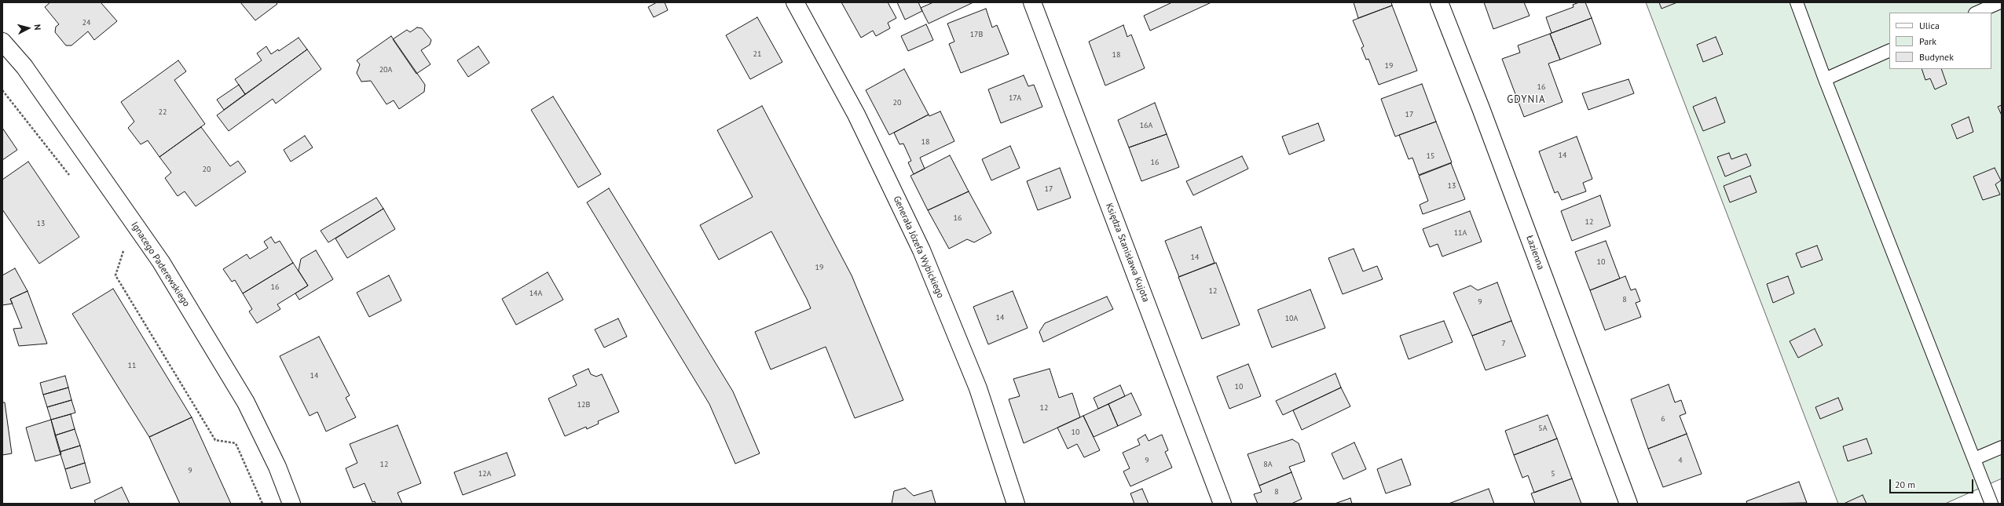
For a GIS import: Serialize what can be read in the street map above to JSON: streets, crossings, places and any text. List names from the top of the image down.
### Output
{
  "streets": {
    "street": [
      "Generała Józefa Wybickiego",
      "Księdza Stanisława Kujota",
      "Łazienna",
      "Ignacego Paderewskiego"
    ]
  },
  "districts": ["GDYNIA"],
  "house_numbers": [
    "24",
    "17B",
    "21",
    "18",
    "19",
    "20A",
    "16",
    "17A",
    "20",
    "22",
    "17",
    "16A",
    "18",
    "14",
    "15",
    "16",
    "20",
    "13",
    "17",
    "16",
    "12",
    "13",
    "11A",
    "14",
    "10",
    "19",
    "16",
    "12",
    "14A",
    "8",
    "9",
    "14",
    "10A",
    "7",
    "11",
    "14",
    "10",
    "12B",
    "12",
    "6",
    "5A",
    "10",
    "9",
    "4",
    "12",
    "8A",
    "9",
    "12A",
    "5",
    "8"
  ],
  "legend": ["Ulica", "Park", "Budynek"],
  "scale_bar": "20 m",
  "north": "right"
}
